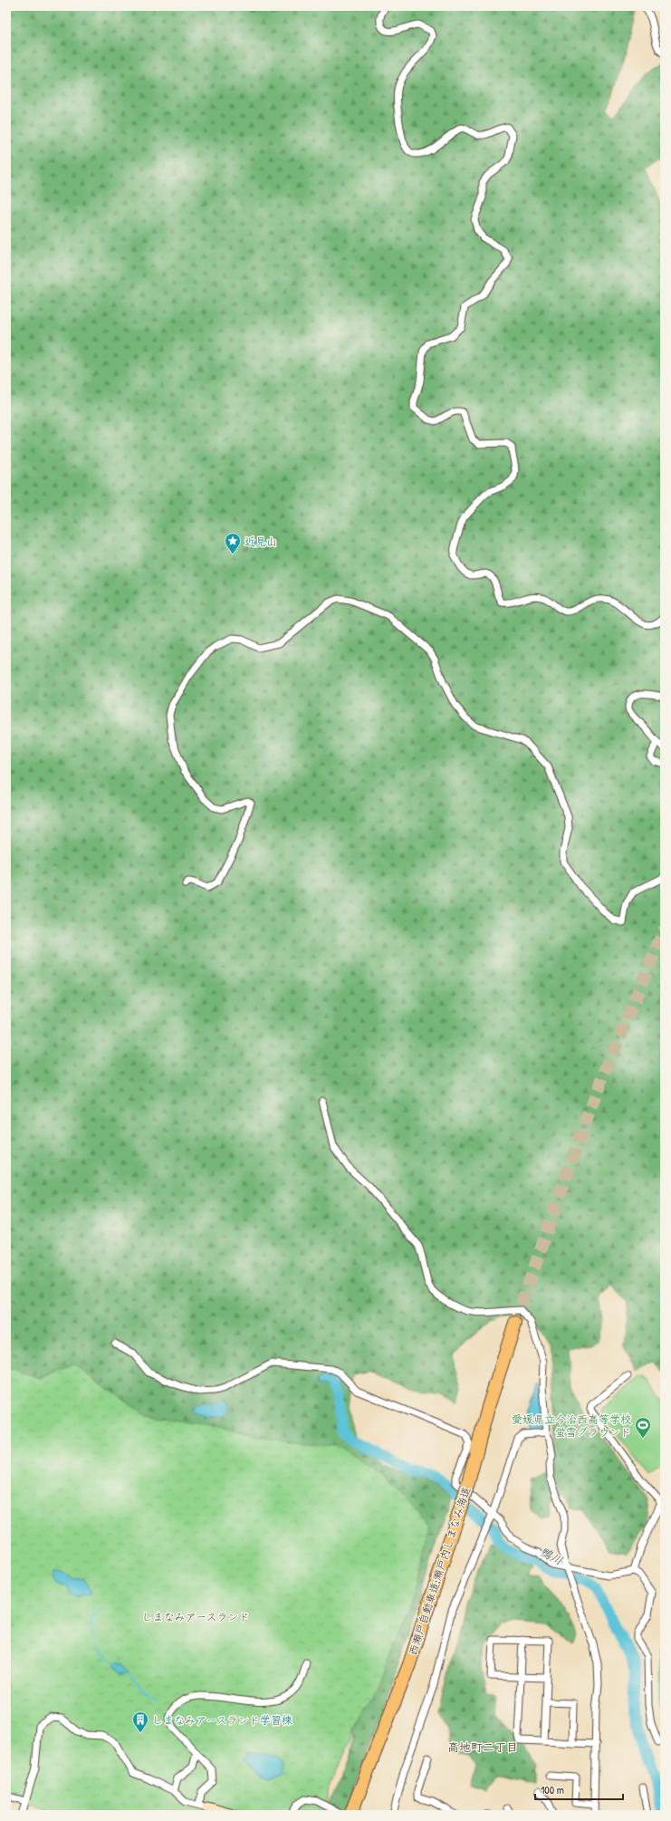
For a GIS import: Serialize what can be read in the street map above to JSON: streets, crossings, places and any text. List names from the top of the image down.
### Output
{
  "streets": {
    "highway": ["西瀬戸自動車道;瀬戸内しまなみ海道"]
  },
  "districts": ["高地町二丁目"],
  "water": ["鴨川"],
  "parks": ["しまなみアースランド"],
  "places": {
    "place": ["近見山"],
    "sports": ["愛媛県立今治西高等学校 蛍雪グラウンド"],
    "building": ["しまなみアースランド学習棟"]
  },
  "scale_bar": "100 m"
}
